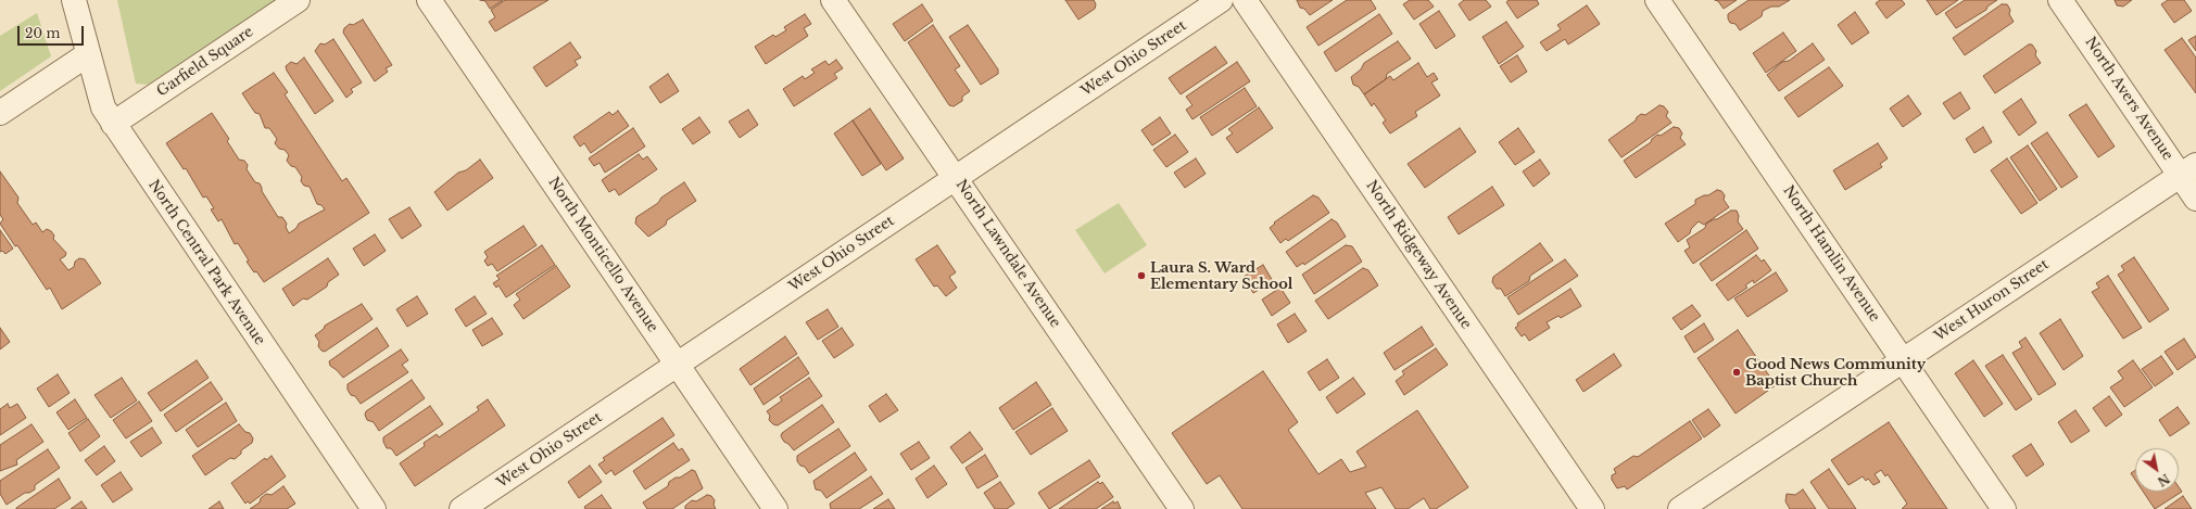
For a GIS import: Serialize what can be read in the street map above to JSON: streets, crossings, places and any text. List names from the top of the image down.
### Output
{
  "streets": {
    "street": [
      "West Ohio Street",
      "Garfield Square",
      "North Avers Avenue",
      "North Lawndale Avenue",
      "North Hamlin Avenue",
      "North Monticello Avenue",
      "North Ridgeway Avenue",
      "North Central Park Avenue",
      "West Huron Street"
    ]
  },
  "crossings": [
    ["West Ohio Street", "North Lawndale Avenue"],
    ["West Ohio Street", "North Monticello Avenue"],
    ["Garfield Square", "North Central Park Avenue"],
    ["North Avers Avenue", "West Huron Street"],
    ["North Hamlin Avenue", "West Huron Street"]
  ],
  "places": ["Laura S. Ward Elementary School", "Good News Community Baptist Church"],
  "scale_bar": "20 m",
  "north": "bottom right"
}
